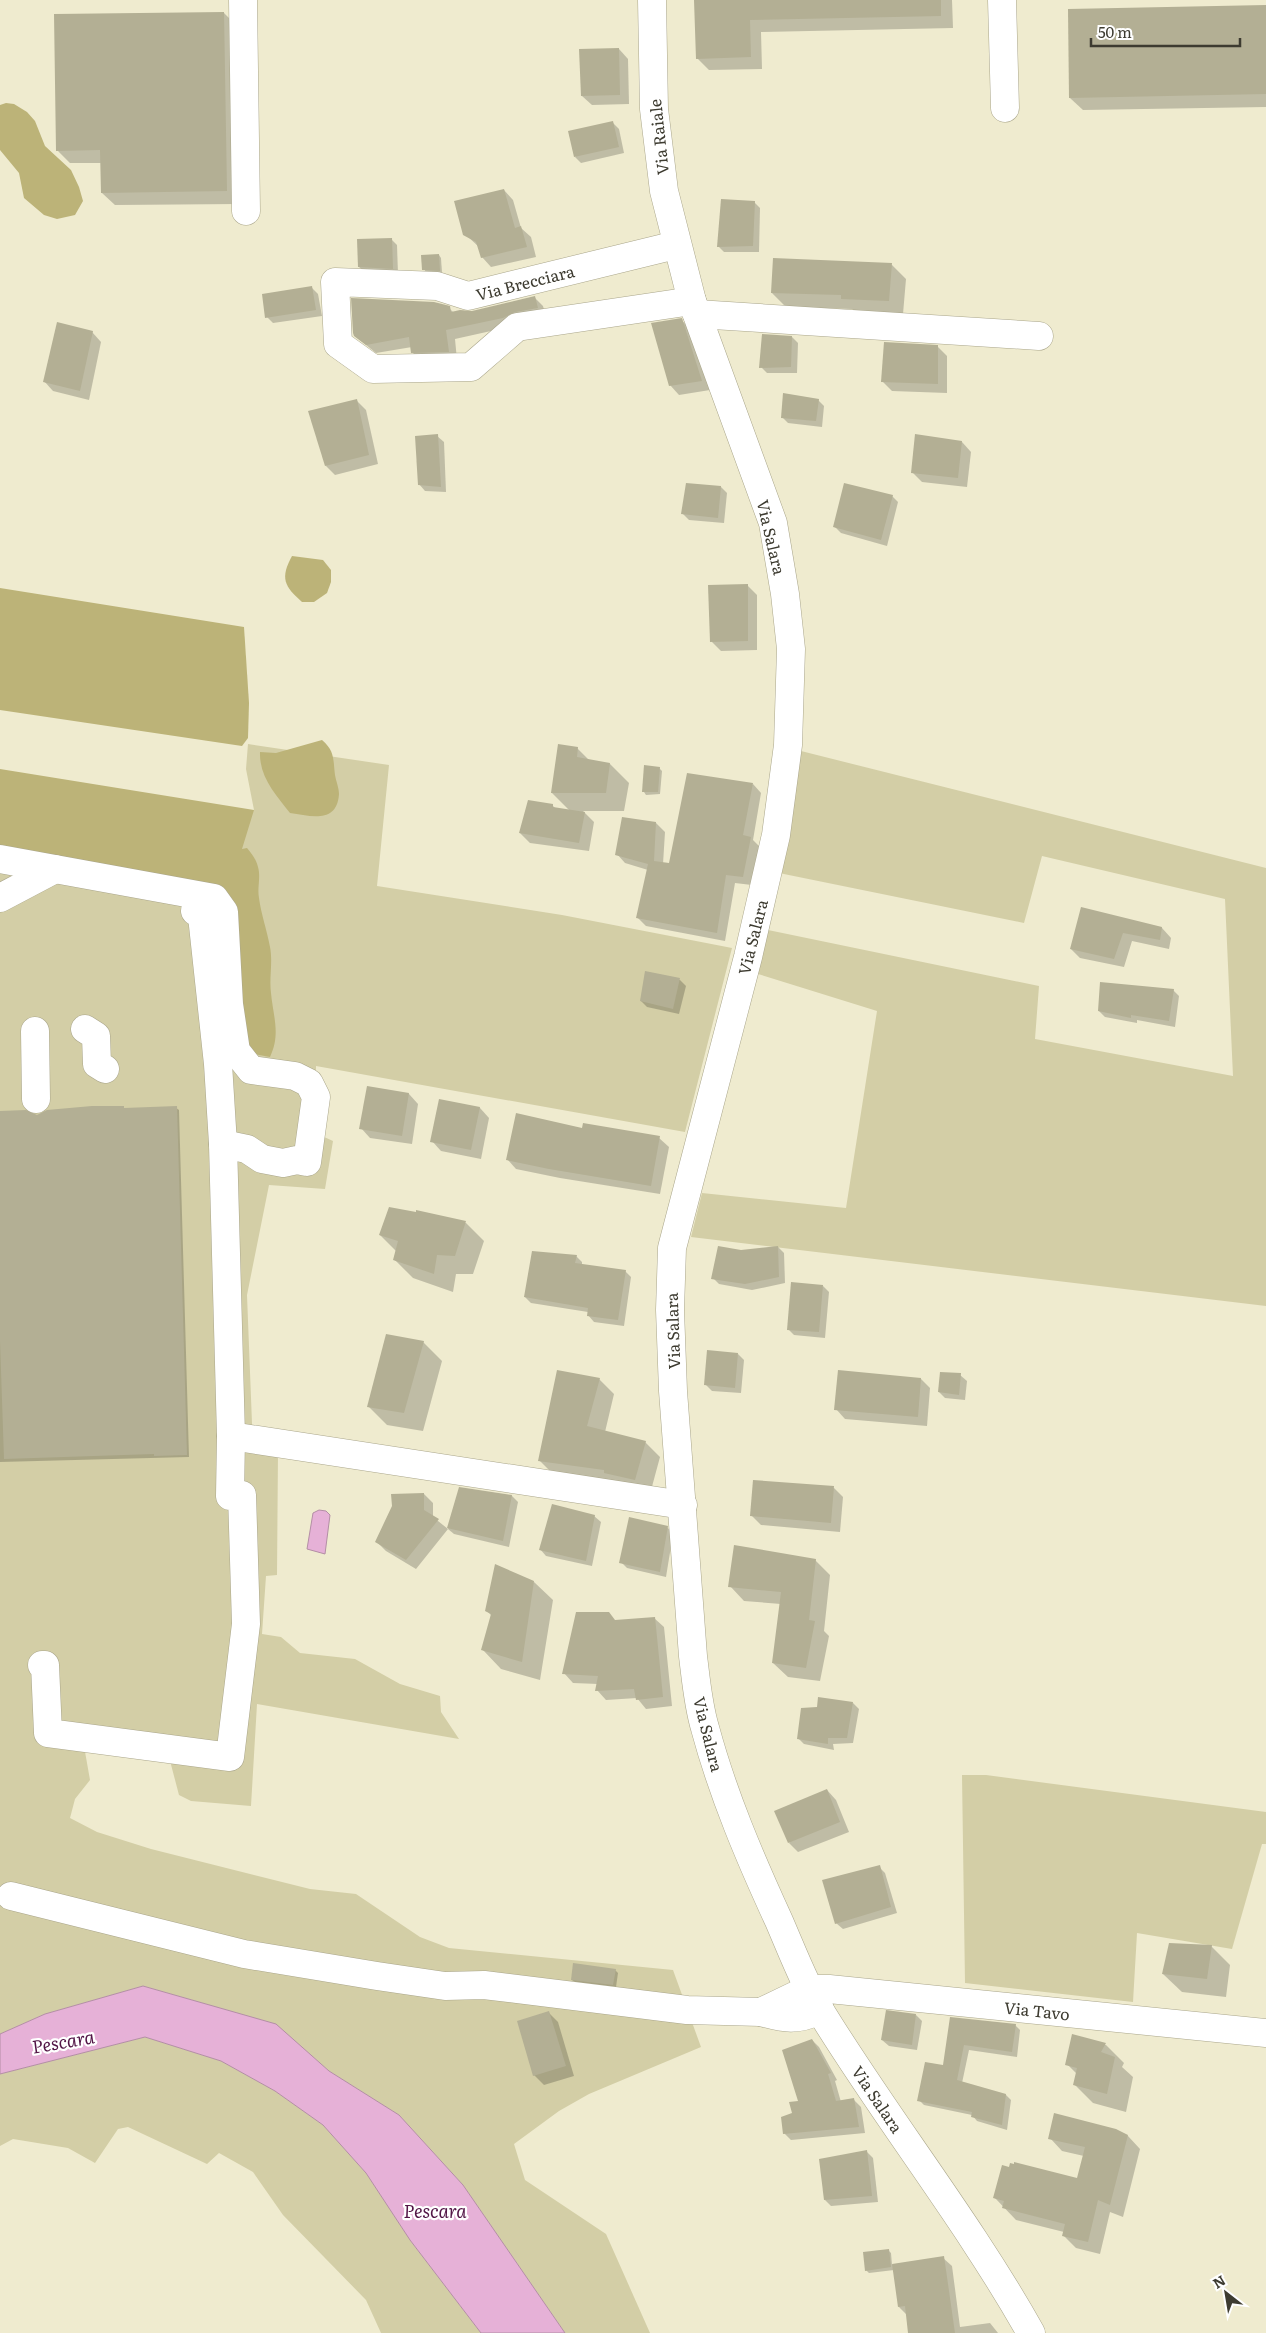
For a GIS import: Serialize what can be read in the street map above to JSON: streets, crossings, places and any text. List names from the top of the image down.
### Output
{
  "streets": {
    "street": [
      "Via Raiale",
      "Via Brecciara",
      "Via Salara",
      "Via Tavo"
    ]
  },
  "crossings": [
    ["Via Raiale", "Via Brecciara"],
    ["Via Raiale", "Via Salara"],
    ["Via Brecciara", "Via Salara"],
    ["Via Salara", "Via Tavo"]
  ],
  "water": ["Pescara"],
  "scale_bar": "50 m",
  "north": "top left"
}
